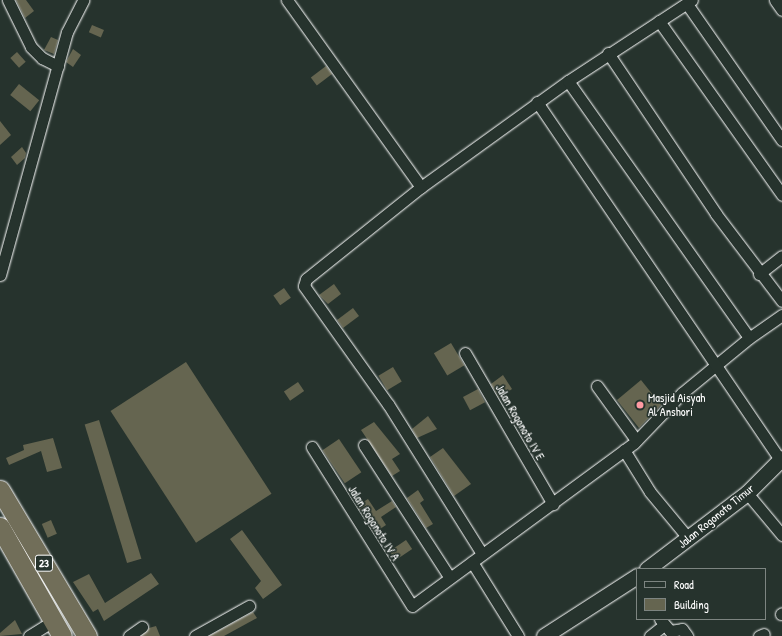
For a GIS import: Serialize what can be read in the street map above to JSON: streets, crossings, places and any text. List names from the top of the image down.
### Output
{
  "streets": {
    "highway": ["23"],
    "main road": ["Jalan Rogonoto Timur"],
    "street": ["Jalan Rogonoto IV E", "Jalan Rogonoto IV A"]
  },
  "places": ["Masjid Aisyah Al Anshori"],
  "legend": ["Road", "Building"]
}
